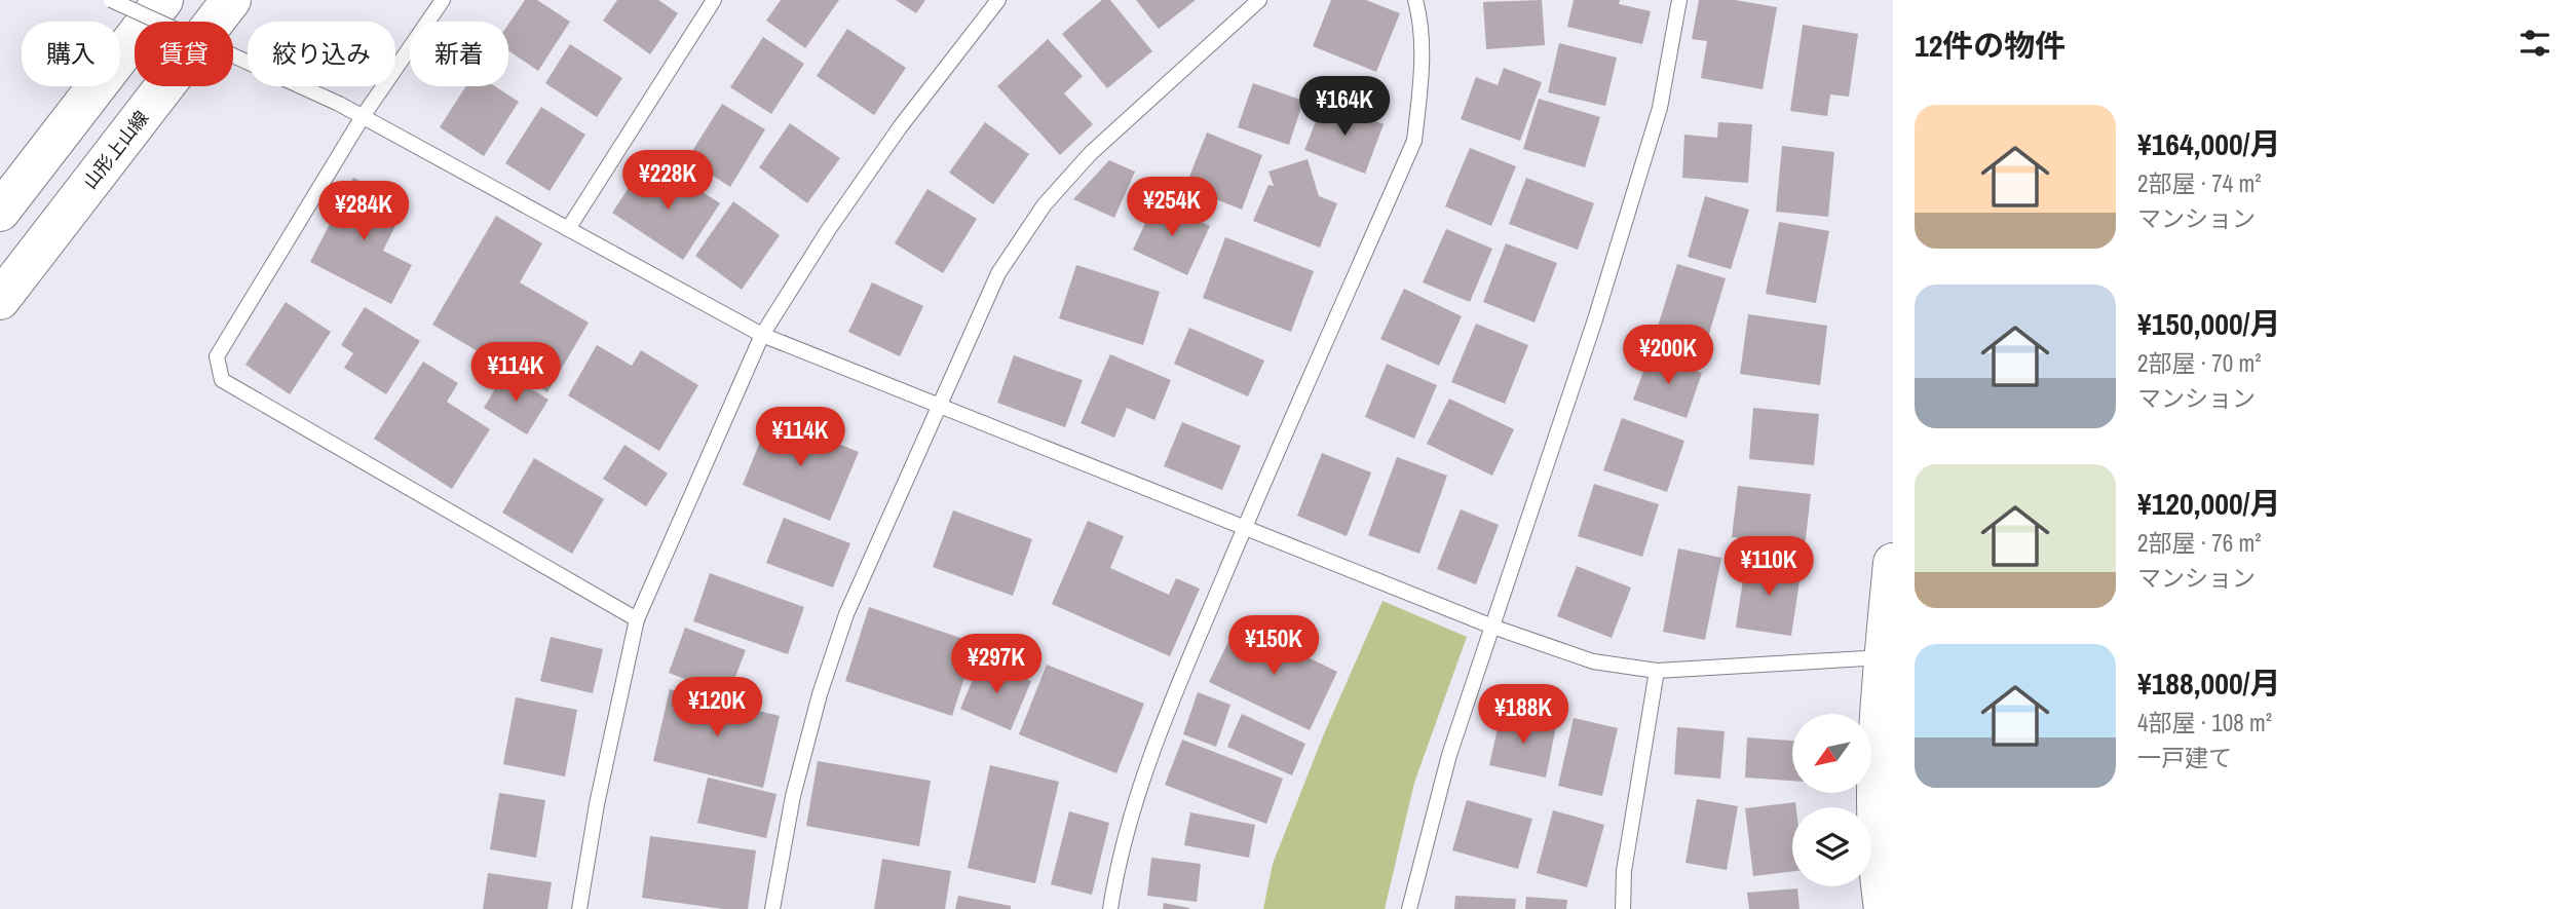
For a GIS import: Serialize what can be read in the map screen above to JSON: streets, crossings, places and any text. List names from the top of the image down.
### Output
{
  "streets": {
    "main road": ["山形上山線"]
  },
  "north": "bottom left",
  "page": {
    "heading": "12件の物件",
    "chip": [
      "購入",
      "賃貸",
      "絞り込み",
      "新着"
    ],
    "price": [
      "¥164K",
      "¥228K",
      "¥254K",
      "¥284K",
      "¥200K",
      "¥114K",
      "¥114K",
      "¥110K",
      "¥150K",
      "¥297K",
      "¥120K",
      "¥188K"
    ],
    "list": [
      {
        "name": "¥164,000/月",
        "note": "2部屋 · 74 m² · マンション"
      },
      {
        "name": "¥150,000/月",
        "note": "2部屋 · 70 m² · マンション"
      },
      {
        "name": "¥120,000/月",
        "note": "2部屋 · 76 m² · マンション"
      },
      {
        "name": "¥188,000/月",
        "note": "4部屋 · 108 m² · 一戸建て"
      }
    ]
  }
}
